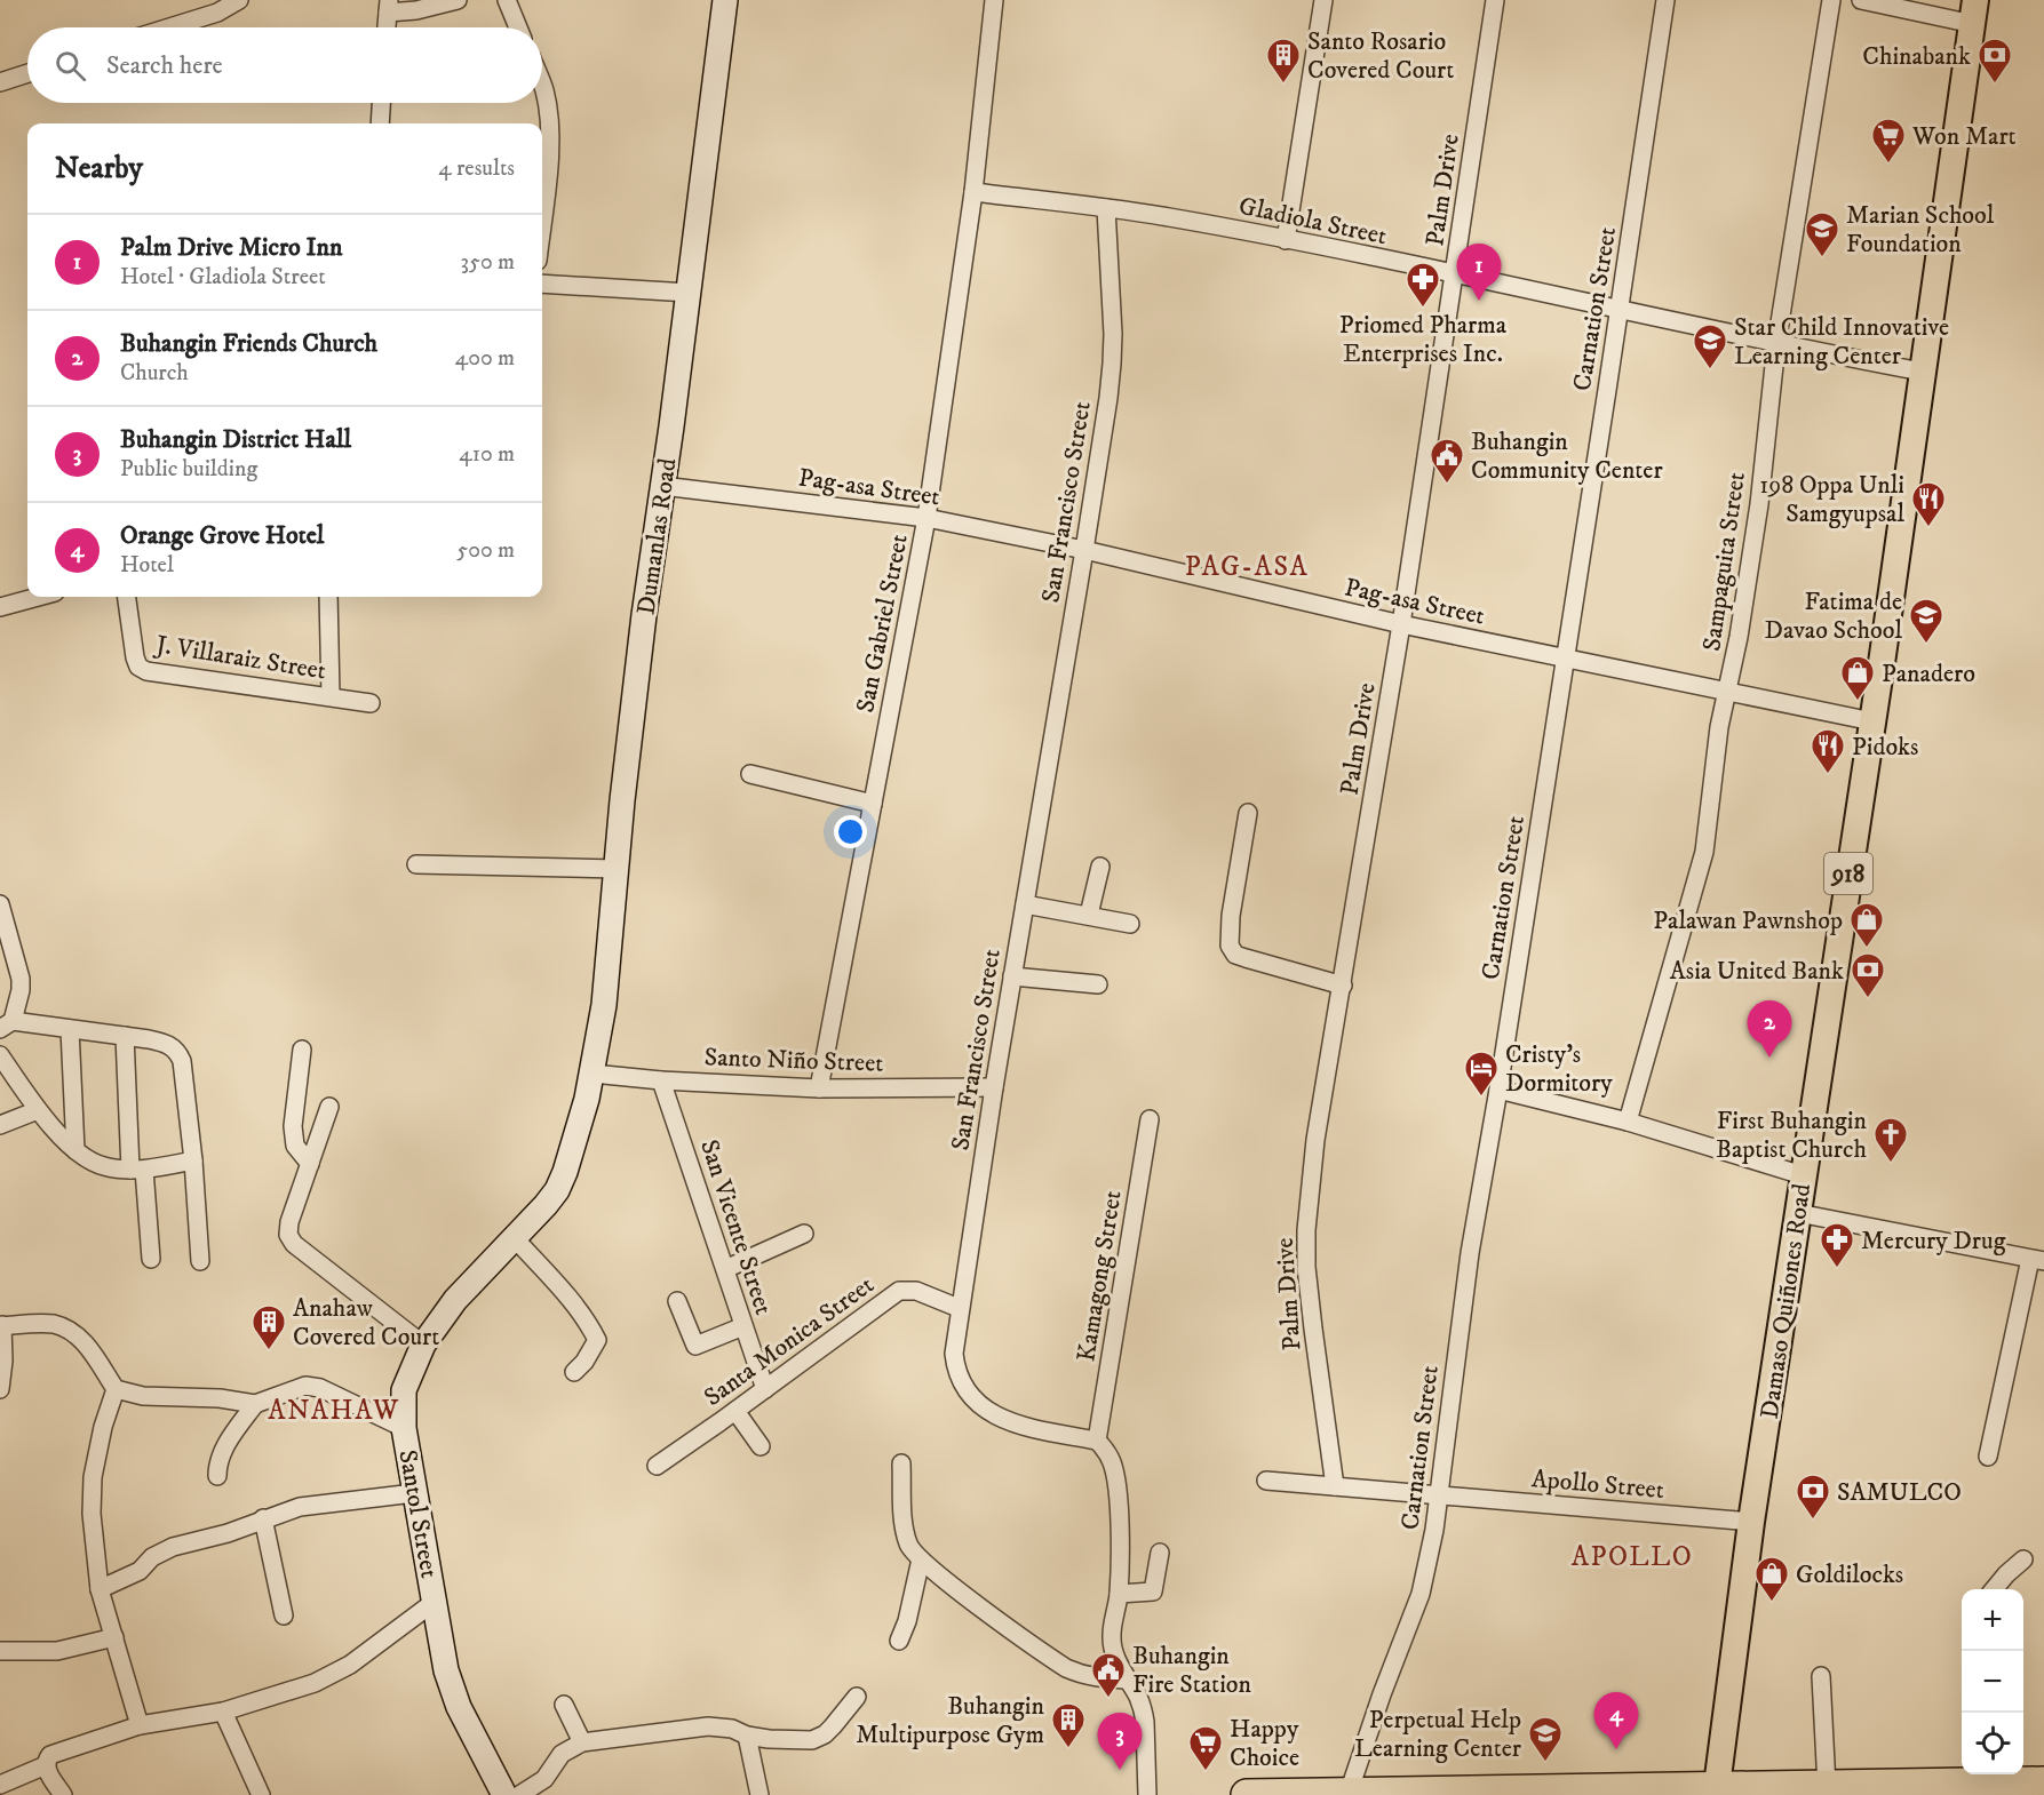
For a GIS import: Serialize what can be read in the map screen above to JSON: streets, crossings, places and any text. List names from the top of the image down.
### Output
{
  "streets": {
    "main road": [
      "Dumanlas Road",
      "918",
      "Damaso Quiñones Road",
      "Santol Street"
    ],
    "street": [
      "Palm Drive",
      "Gladiola Street",
      "Carnation Street",
      "Pag-asa Street",
      "San Francisco Street",
      "Sampaguita Street",
      "San Gabriel Street",
      "J. Villaraiz Street",
      "Santo Niño Street",
      "San Vicente Street",
      "Kamagong Street",
      "Santa Monica Street",
      "Apollo Street"
    ]
  },
  "crossings": [
    ["Palm Drive", "Gladiola Street"],
    ["Palm Drive", "Pag-asa Street"],
    ["Palm Drive", "Apollo Street"],
    ["Gladiola Street", "Carnation Street"],
    ["Gladiola Street", "San Francisco Street"],
    ["Gladiola Street", "Sampaguita Street"],
    ["Gladiola Street", "San Gabriel Street"],
    ["Gladiola Street", "Damaso Quiñones Road"],
    ["Carnation Street", "Pag-asa Street"],
    ["Carnation Street", "Apollo Street"],
    ["Pag-asa Street", "San Francisco Street"],
    ["Pag-asa Street", "Dumanlas Road"],
    ["Pag-asa Street", "Sampaguita Street"],
    ["Pag-asa Street", "San Gabriel Street"],
    ["Pag-asa Street", "Damaso Quiñones Road"],
    ["San Francisco Street", "Santo Niño Street"],
    ["San Francisco Street", "Kamagong Street"],
    ["San Francisco Street", "Santa Monica Street"],
    ["Dumanlas Road", "Santo Niño Street"],
    ["Dumanlas Road", "Santol Street"],
    ["San Gabriel Street", "Santo Niño Street"],
    ["Santo Niño Street", "San Vicente Street"],
    ["Santo Niño Street", "Santol Street"],
    ["San Vicente Street", "Santa Monica Street"],
    ["Damaso Quiñones Road", "Apollo Street"]
  ],
  "districts": ["PAG-ASA", "ANAHAW", "APOLLO"],
  "places": {
    "building": ["Santo Rosario Covered Court", "Anahaw Covered Court", "Buhangin Multipurpose Gym"],
    "bank": ["Chinabank", "Asia United Bank", "SAMULCO"],
    "supermarket": ["Won Mart", "Happy Choice"],
    "school or university": [
      "Marian School Foundation",
      "Star Child Innovative Learning Center",
      "Fatima de Davao School",
      "Perpetual Help Learning Center"
    ],
    "pharmacy": ["Priomed Pharma Enterprises Inc.", "Mercury Drug"],
    "public building": ["Buhangin Community Center", "Buhangin Fire Station"],
    "restaurant": ["198 Oppa Unli Samgyupsal", "Pidoks"],
    "shop": ["Panadero", "Palawan Pawnshop", "Goldilocks"],
    "hotel": ["Cristy's Dormitory"],
    "church": ["First Buhangin Baptist Church"]
  },
  "page": {
    "search": "Search here",
    "heading": ["Nearby", "4 results"],
    "list": [
      {
        "mark": "1",
        "name": "Palm Drive Micro Inn",
        "note": "Hotel · Gladiola Street",
        "value": "350 m"
      },
      {
        "mark": "2",
        "name": "Buhangin Friends Church",
        "note": "Church",
        "value": "400 m"
      },
      {
        "mark": "3",
        "name": "Buhangin District Hall",
        "note": "Public building",
        "value": "410 m"
      },
      {
        "mark": "4",
        "name": "Orange Grove Hotel",
        "note": "Hotel",
        "value": "500 m"
      }
    ],
    "pins": [
      "1",
      "2",
      "4",
      "3"
    ],
    "map_buttons": ["+", "−"]
  }
}
